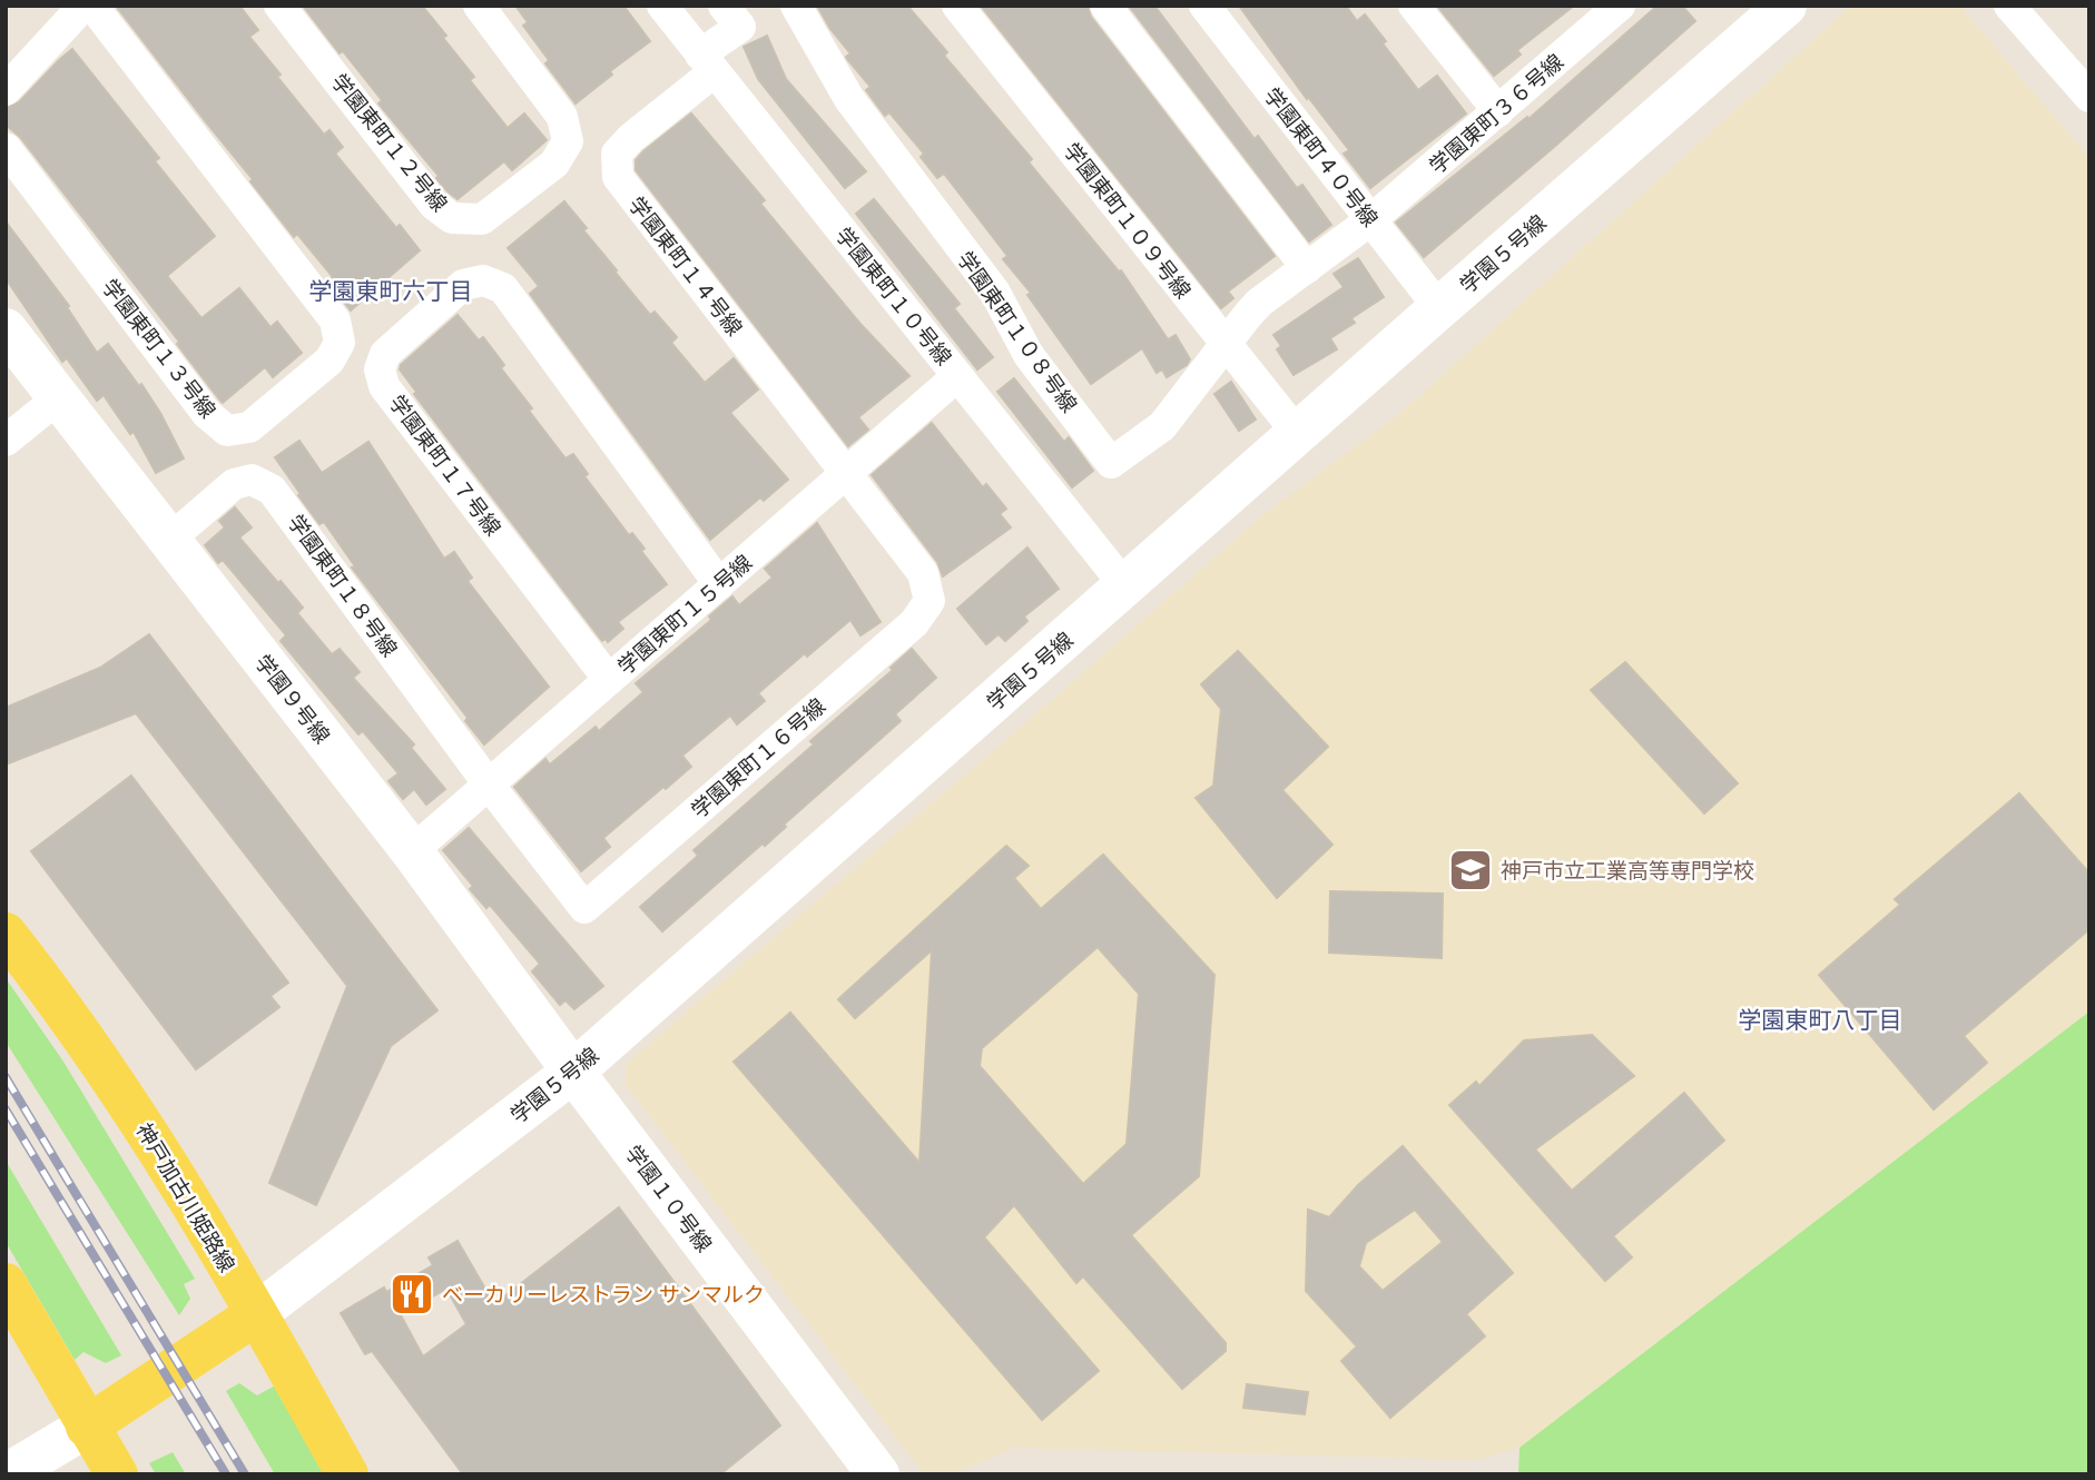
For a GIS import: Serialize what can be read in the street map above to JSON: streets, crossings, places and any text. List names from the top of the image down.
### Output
{
  "streets": {
    "main road": ["神戸加古川姫路線"],
    "street": [
      "学園東町３６号線",
      "学園東町１２号線",
      "学園東町４０号線",
      "学園東町１０９号線",
      "学園５号線",
      "学園東町１４号線",
      "学園東町１０号線",
      "学園東町１０８号線",
      "学園東町１３号線",
      "学園東町１７号線",
      "学園東町１８号線",
      "学園東町１５号線",
      "学園９号線",
      "学園東町１６号線",
      "学園１０号線"
    ]
  },
  "crossings": [
    ["学園東町３６号線", "学園東町４０号線"],
    ["学園東町３６号線", "学園東町１０８号線"],
    ["学園東町４０号線", "学園５号線"],
    ["学園東町４０号線", "学園東町１０８号線"],
    ["学園東町１０９号線", "学園５号線"],
    ["学園東町１０９号線", "学園東町１０８号線"],
    ["学園５号線", "学園東町１０号線"],
    ["学園５号線", "学園９号線"],
    ["学園５号線", "神戸加古川姫路線"],
    ["学園５号線", "学園１０号線"],
    ["学園東町１４号線", "学園東町１０号線"],
    ["学園東町１４号線", "学園東町１５号線"],
    ["学園東町１４号線", "学園東町１６号線"],
    ["学園東町１０号線", "学園東町１５号線"],
    ["学園東町１７号線", "学園東町１５号線"],
    ["学園東町１８号線", "学園東町１５号線"],
    ["学園東町１８号線", "学園９号線"],
    ["学園東町１８号線", "学園東町１６号線"],
    ["学園東町１５号線", "学園９号線"],
    ["学園東町１５号線", "学園東町１６号線"],
    ["学園９号線", "学園１０号線"]
  ],
  "districts": ["学園東町六丁目", "学園東町八丁目"],
  "places": {
    "school or university": ["神戸市立工業高等専門学校"],
    "restaurant": ["ベーカリーレストラン サンマルク"]
  }
}
